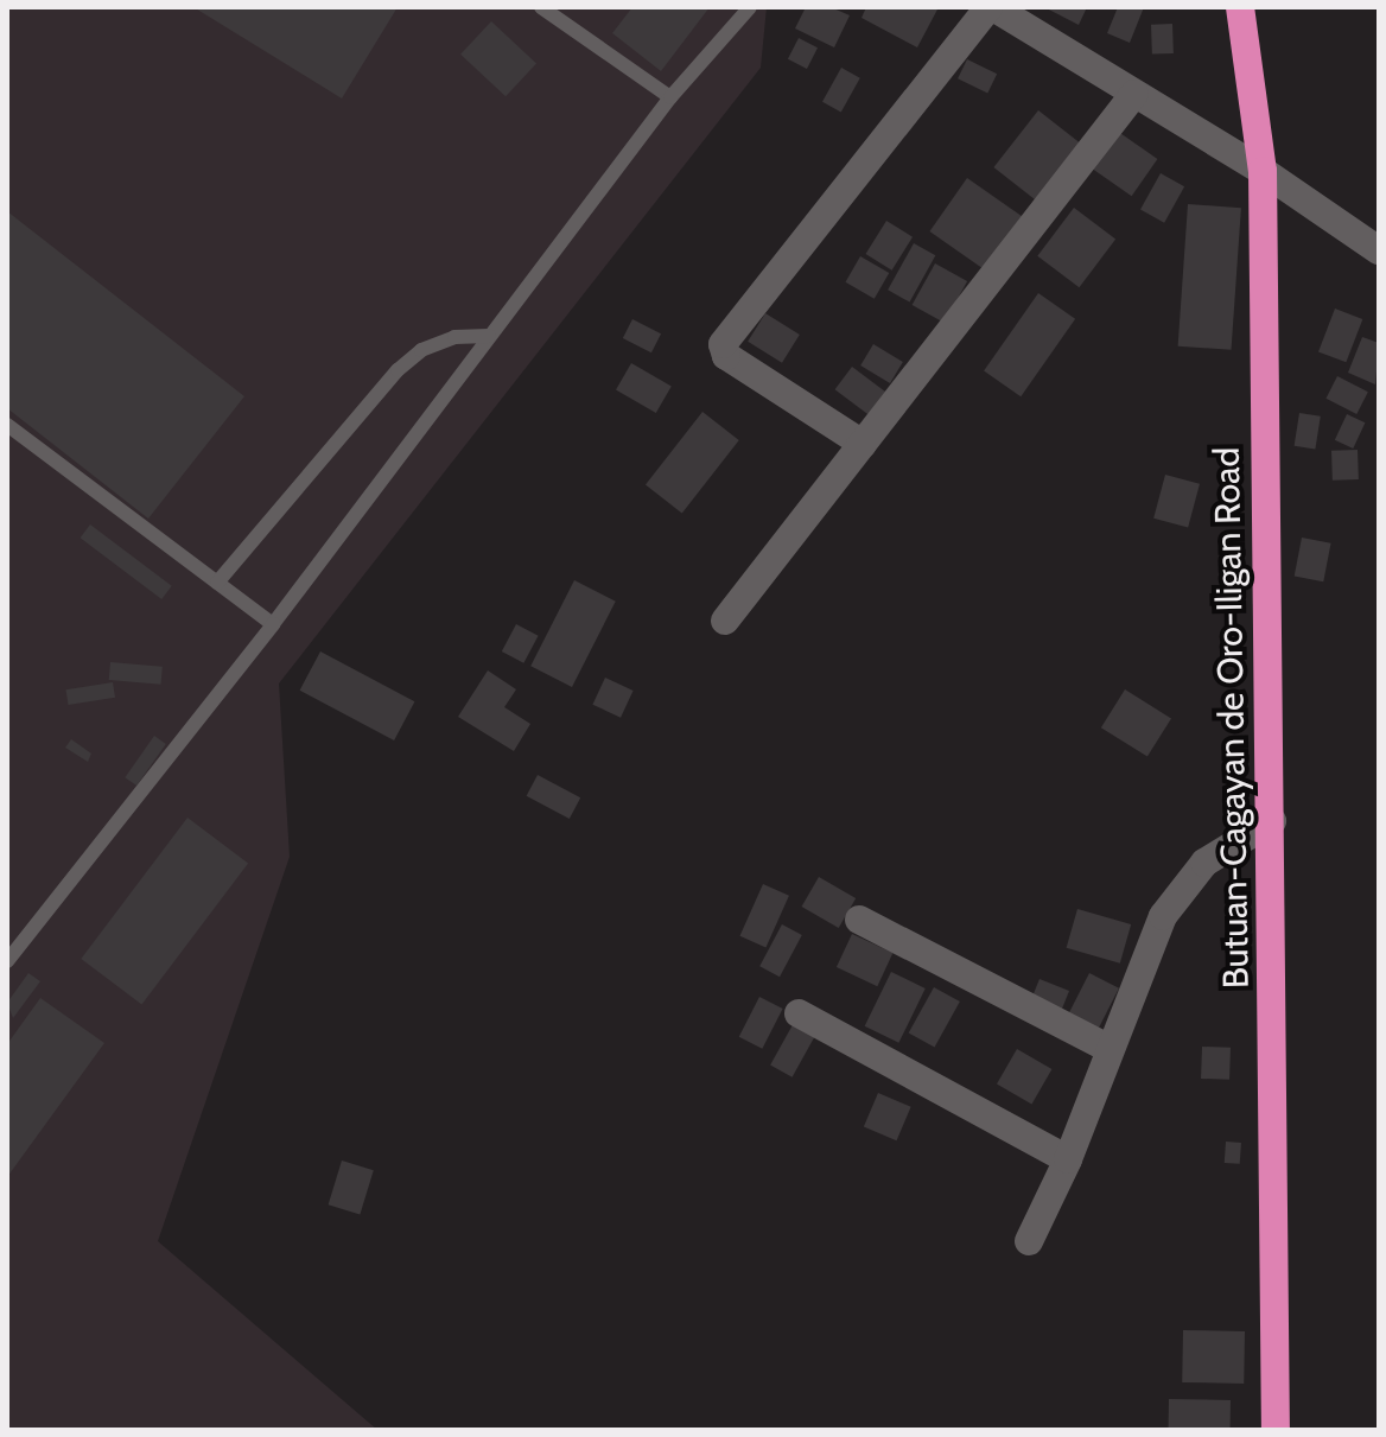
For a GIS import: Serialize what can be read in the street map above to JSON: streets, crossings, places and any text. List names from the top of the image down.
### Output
{
  "streets": {
    "highway": ["Butuan-Cagayan de Oro-Iligan Road"]
  }
}
